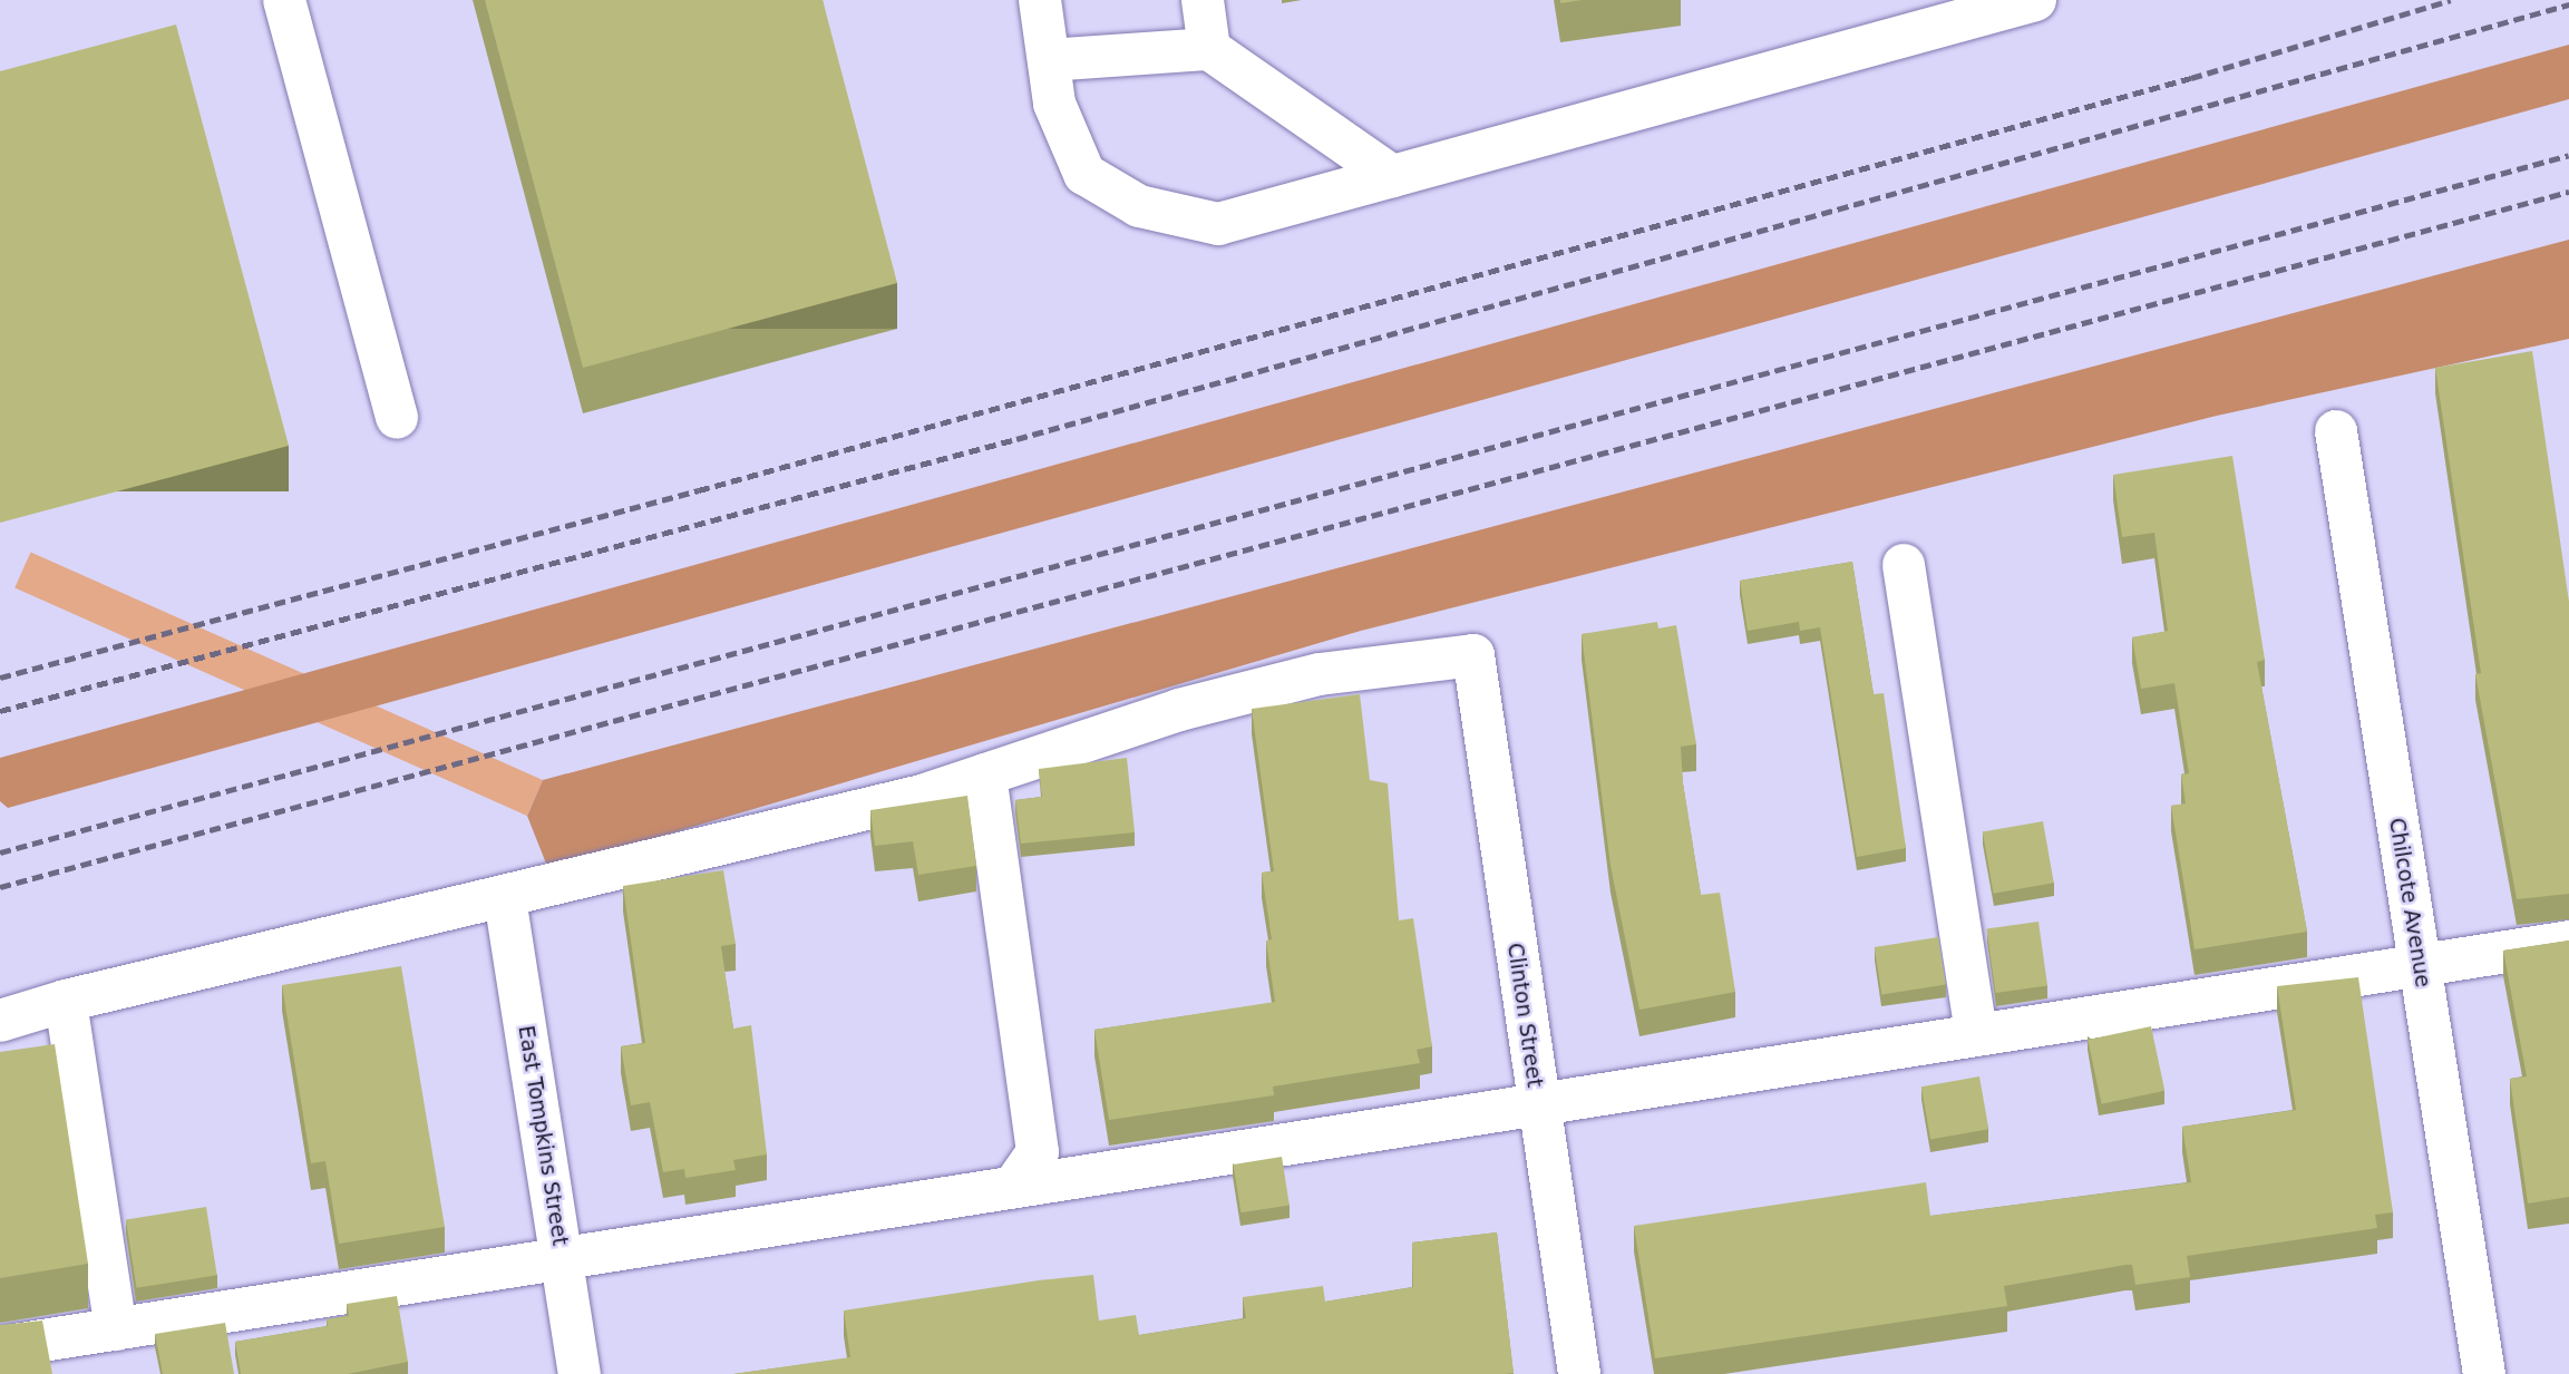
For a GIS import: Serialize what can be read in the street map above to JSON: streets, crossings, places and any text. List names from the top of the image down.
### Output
{
  "streets": {
    "street": ["Chilcote Avenue", "Clinton Street", "East Tompkins Street"]
  }
}
